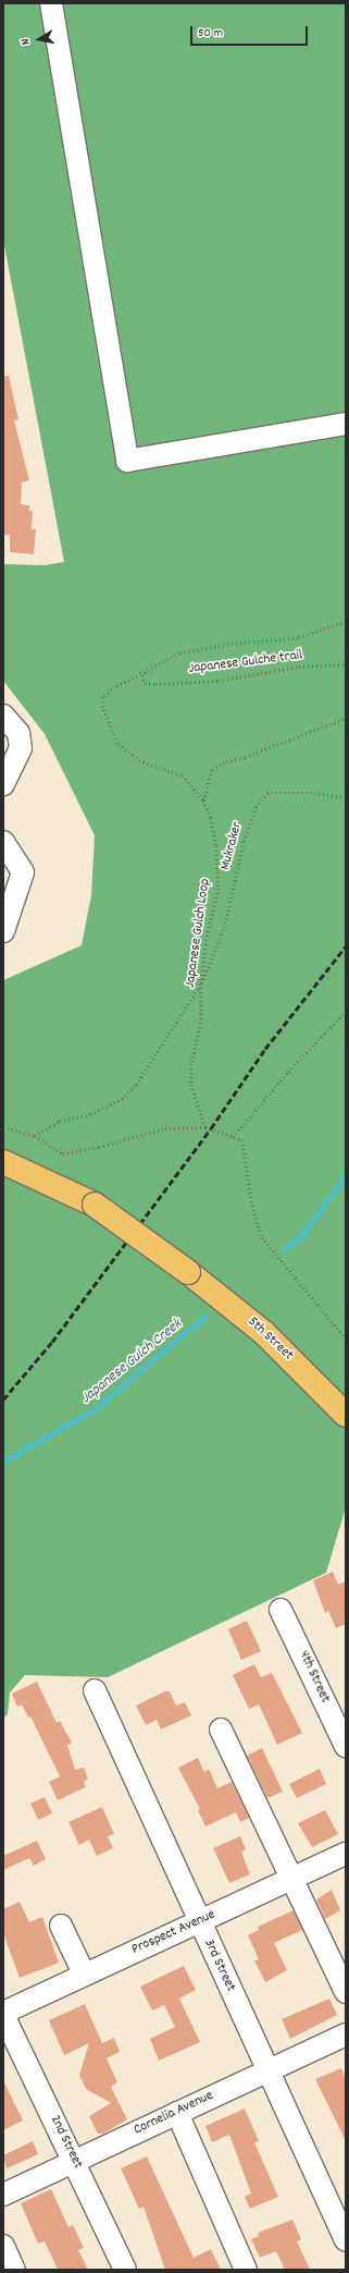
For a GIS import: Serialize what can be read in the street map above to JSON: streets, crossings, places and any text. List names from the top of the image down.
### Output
{
  "streets": {
    "main road": ["5th Street"],
    "street": [
      "4th Street",
      "Prospect Avenue",
      "3rd Street",
      "Cornelia Avenue",
      "2nd Street"
    ],
    "path": ["Japanese Gulche trail", "Mukraker", "Japanese Gulch Loop"]
  },
  "crossings": [
    ["Japanese Gulche trail", "Japanese Gulch Loop"],
    ["Mukraker", "Japanese Gulch Loop"],
    ["Prospect Avenue", "3rd Street"],
    ["Prospect Avenue", "2nd Street"],
    ["3rd Street", "Cornelia Avenue"],
    ["Cornelia Avenue", "2nd Street"]
  ],
  "water": ["Japanese Gulch Creek"],
  "scale_bar": "50 m",
  "north": "left"
}
